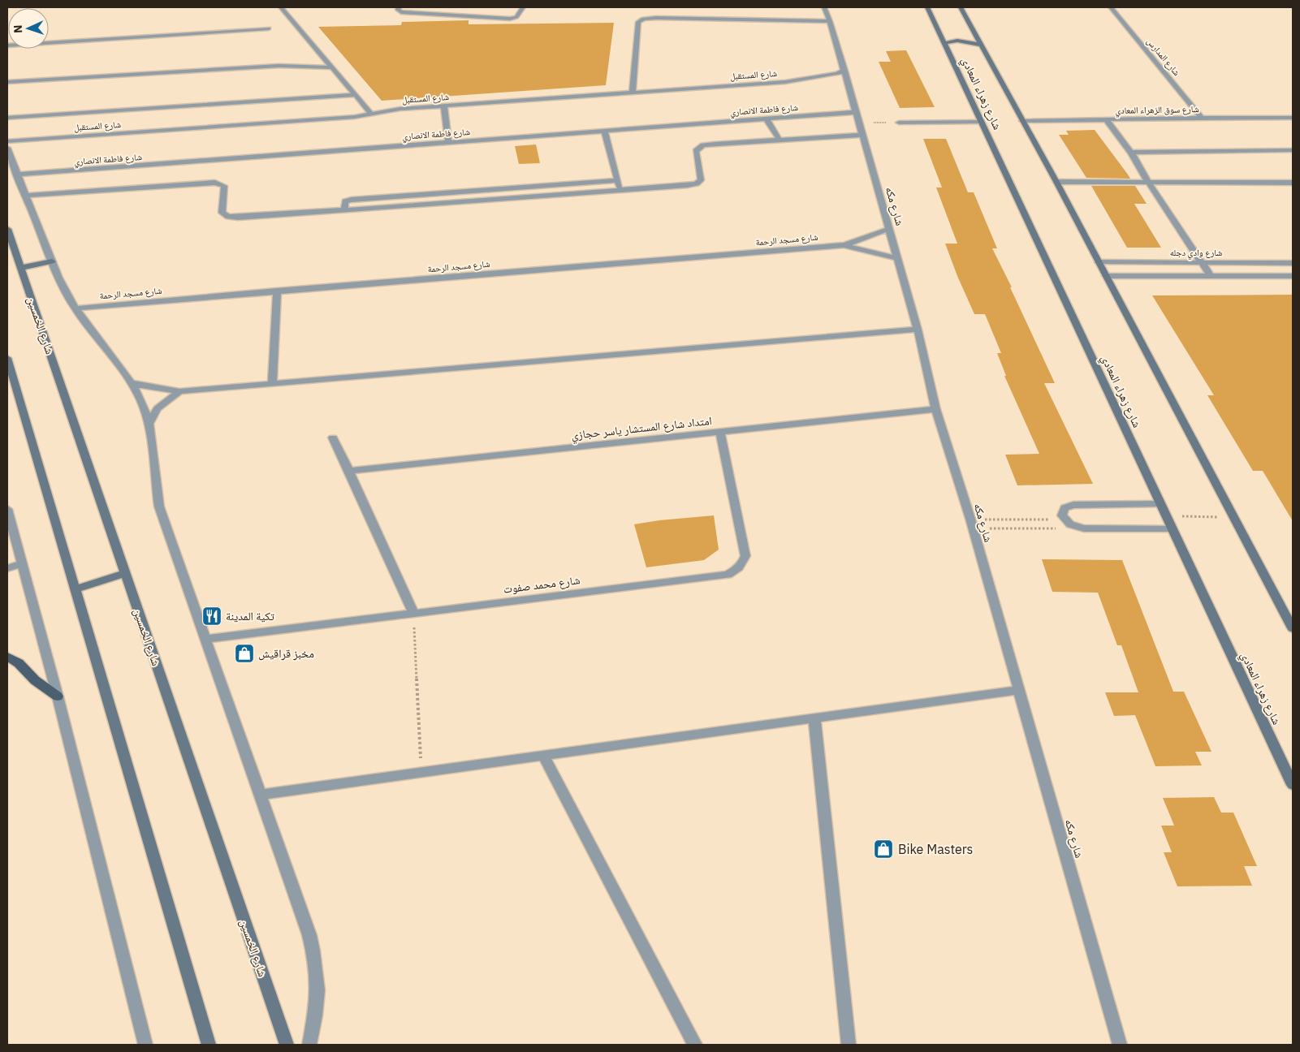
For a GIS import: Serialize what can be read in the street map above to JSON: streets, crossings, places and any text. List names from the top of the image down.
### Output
{
  "streets": {
    "main road": ["شارع زهراء المعادي", "شارع الخمسين"],
    "street": [
      "شارع المدارس",
      "شارع المستقبل",
      "شارع فاطمة الانصاري",
      "شارع سوق الزهراء المعادي",
      "شارع مكه",
      "شارع مسجد الرحمة",
      "شارع وادي دجله",
      "امتداد شارع المستشار ياسر حجازي",
      "شارع محمد صفوت"
    ]
  },
  "crossings": [
    ["شارع المدارس", "شارع سوق الزهراء المعادي"],
    ["شارع المستقبل", "شارع مكه"],
    ["شارع زهراء المعادي", "شارع سوق الزهراء المعادي"],
    ["شارع زهراء المعادي", "شارع وادي دجله"],
    ["شارع فاطمة الانصاري", "شارع مكه"],
    ["شارع مكه", "شارع مسجد الرحمة"],
    ["شارع مكه", "امتداد شارع المستشار ياسر حجازي"],
    ["امتداد شارع المستشار ياسر حجازي", "شارع محمد صفوت"]
  ],
  "places": {
    "restaurant": ["تكية المدينة"],
    "shop": ["مخبز قراقيش", "Bike Masters"]
  },
  "north": "left"
}
